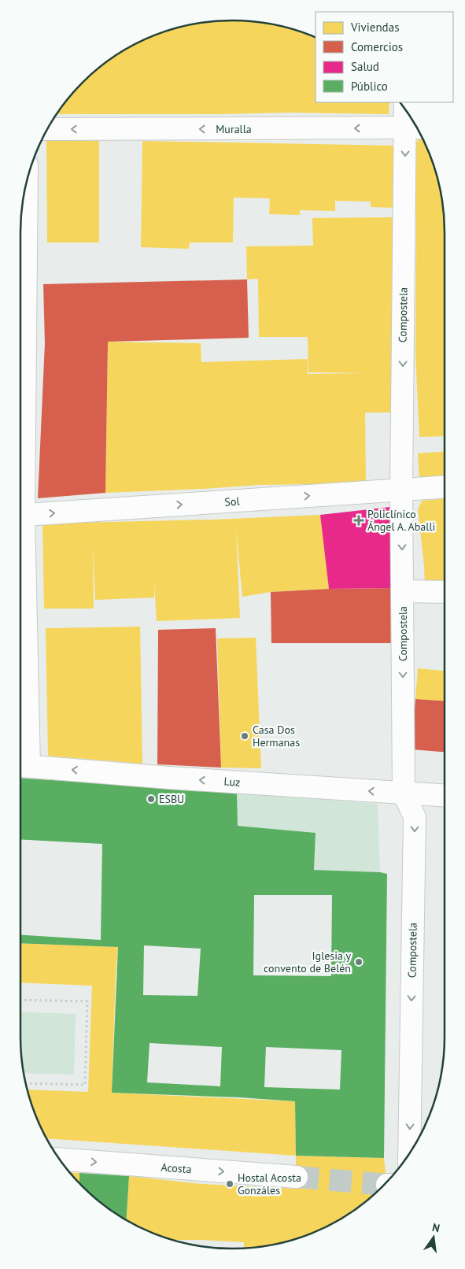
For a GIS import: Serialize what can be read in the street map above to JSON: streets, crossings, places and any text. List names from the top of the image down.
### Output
{
  "streets": {
    "street": [
      "Muralla",
      "Compostela",
      "Sol",
      "Luz",
      "Acosta"
    ]
  },
  "crossings": [
    ["Muralla", "Compostela"],
    ["Compostela", "Sol"],
    ["Compostela", "Luz"]
  ],
  "one_way": [
    "Muralla",
    "Compostela",
    "Sol",
    "Luz",
    "Acosta"
  ],
  "places": {
    "health": ["Policlínico Ángel A. Aballi"],
    "other": [
      "Casa Dos Hermanas",
      "ESBU",
      "Iglesia y convento de Belén",
      "Hostal Acosta Gonzáles"
    ]
  },
  "legend": [
    "Viviendas",
    "Comercios",
    "Salud",
    "Público"
  ],
  "north": "top"
}
